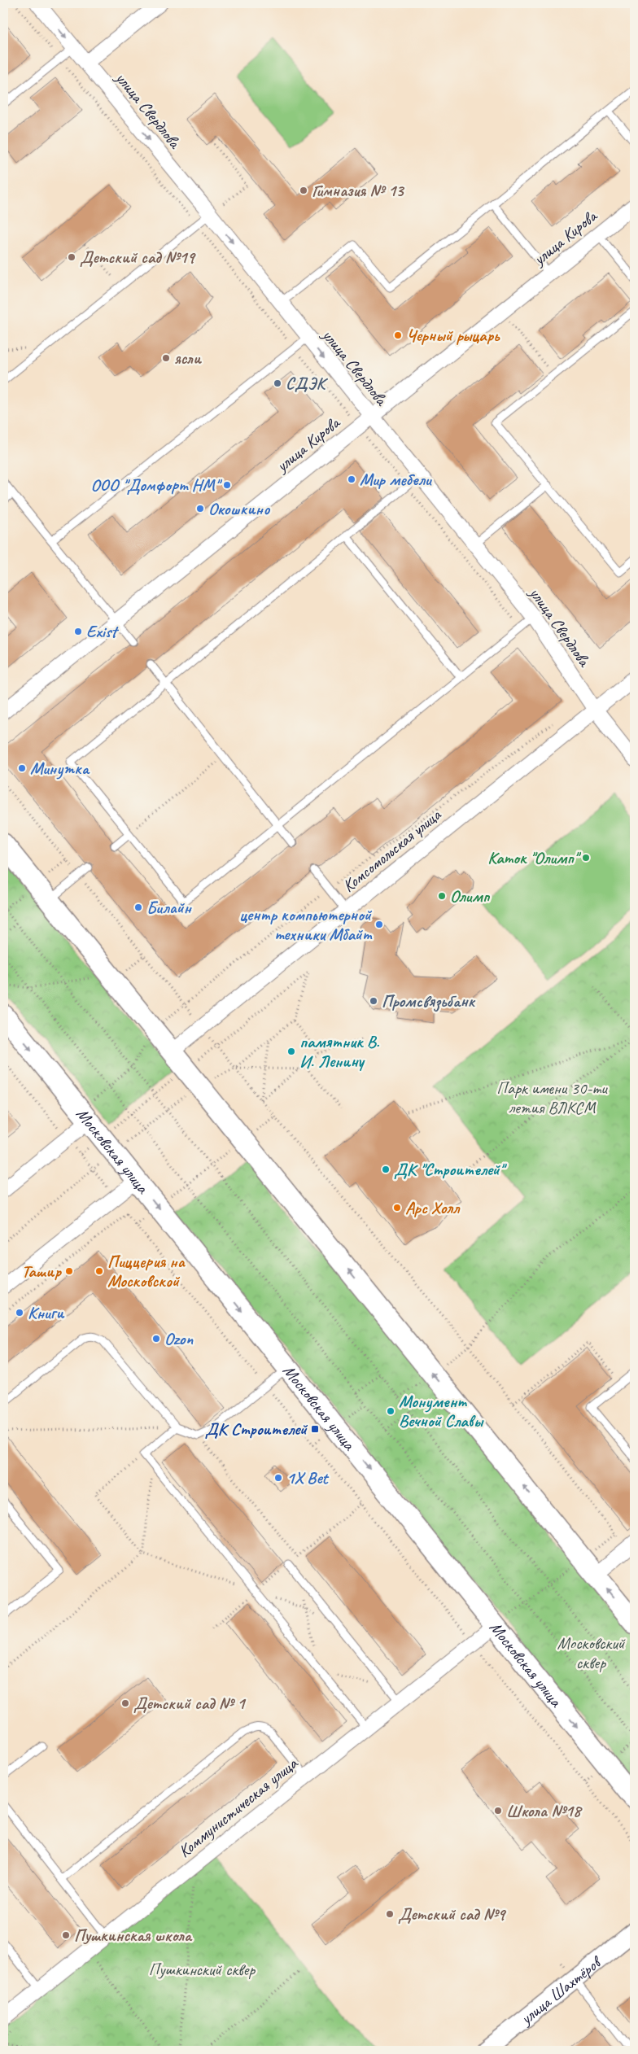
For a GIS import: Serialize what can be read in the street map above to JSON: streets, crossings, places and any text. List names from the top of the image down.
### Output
{
  "streets": {
    "main road": ["Московская улица"],
    "street": [
      "улица Свердлова",
      "улица Кирова",
      "Комсомольская улица",
      "Коммунистическая улица",
      "улица Шахтёров"
    ]
  },
  "crossings": [
    ["улица Свердлова", "улица Кирова"],
    ["улица Свердлова", "Комсомольская улица"],
    ["Московская улица", "Коммунистическая улица"]
  ],
  "one_way": ["улица Свердлова"],
  "parks": ["Парк имени 30-ти летия ВЛКСМ", "Московский сквер", "Пушкинский сквер"],
  "places": {
    "other": [
      "Гимназия № 13",
      "Детский сад №19",
      "Черный рыцарь",
      "ясли",
      "СДЭК",
      "Мир мебели",
      "ООО \"Домфорт НМ\"",
      "Окошкино",
      "Exist",
      "Минутка",
      "Каток \"Олимп\"",
      "Олимп",
      "Билайн",
      "центр компьютерной техники Мбайт",
      "Промсвязьбанк",
      "памятник В. И. Ленину",
      "ДК \"Строителей\"",
      "Арс Холл",
      "Ташир",
      "Пиццерия на Московской",
      "Книги",
      "Ozon",
      "Монумент Вечной Славы",
      "1X Bet",
      "Детский сад № 1",
      "Школа №18",
      "Детский сад №9",
      "Пушкинская школа"
    ],
    "transit": ["ДК Строителей"]
  }
}
